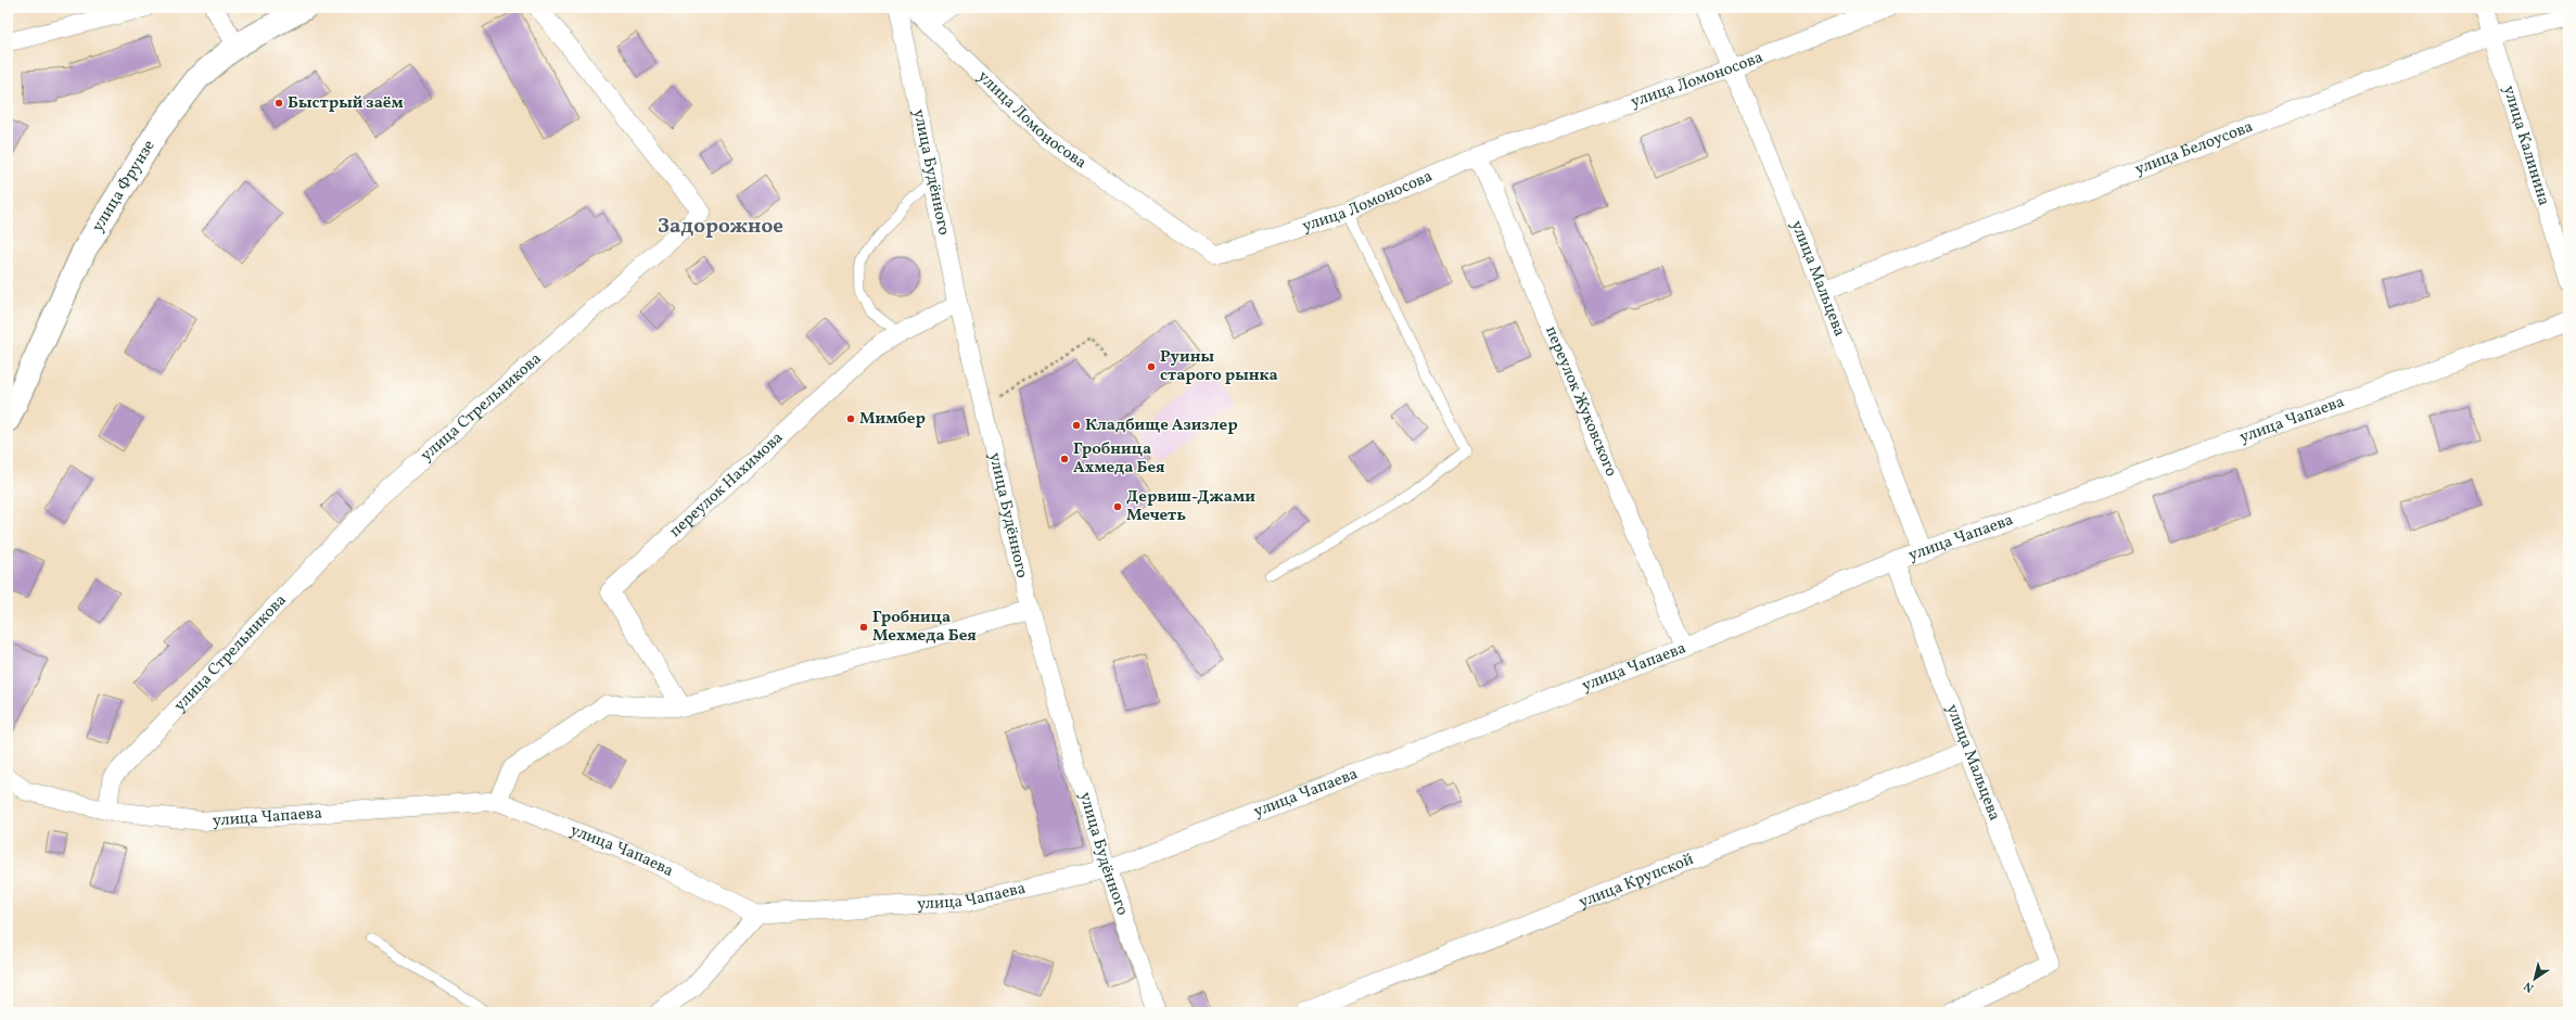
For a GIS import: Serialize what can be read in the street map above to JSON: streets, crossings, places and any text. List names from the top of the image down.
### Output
{
  "streets": {
    "main road": ["улица Фрунзе"],
    "street": [
      "улица Ломоносова",
      "улица Калинина",
      "улица Белоусова",
      "улица Будённого",
      "улица Мальцева",
      "переулок Жуковского",
      "улица Стрельникова",
      "улица Чапаева",
      "переулок Нахимова",
      "улица Крупской"
    ]
  },
  "crossings": [
    ["улица Ломоносова", "улица Мальцева"],
    ["улица Ломоносова", "переулок Жуковского"],
    ["улица Калинина", "улица Белоусова"],
    ["улица Белоусова", "улица Мальцева"],
    ["улица Будённого", "улица Чапаева"],
    ["улица Будённого", "переулок Нахимова"],
    ["улица Мальцева", "улица Чапаева"],
    ["улица Мальцева", "улица Крупской"],
    ["переулок Жуковского", "улица Чапаева"],
    ["улица Стрельникова", "улица Чапаева"]
  ],
  "districts": ["Задорожное"],
  "places": [
    "Быстрый заём",
    "Руины старого рынка",
    "Мимбер",
    "Кладбище Азизлер",
    "Гробница Ахмеда Бея",
    "Дервиш-Джами Мечеть",
    "Гробница Мехмеда Бея"
  ],
  "north": "bottom left"
}
